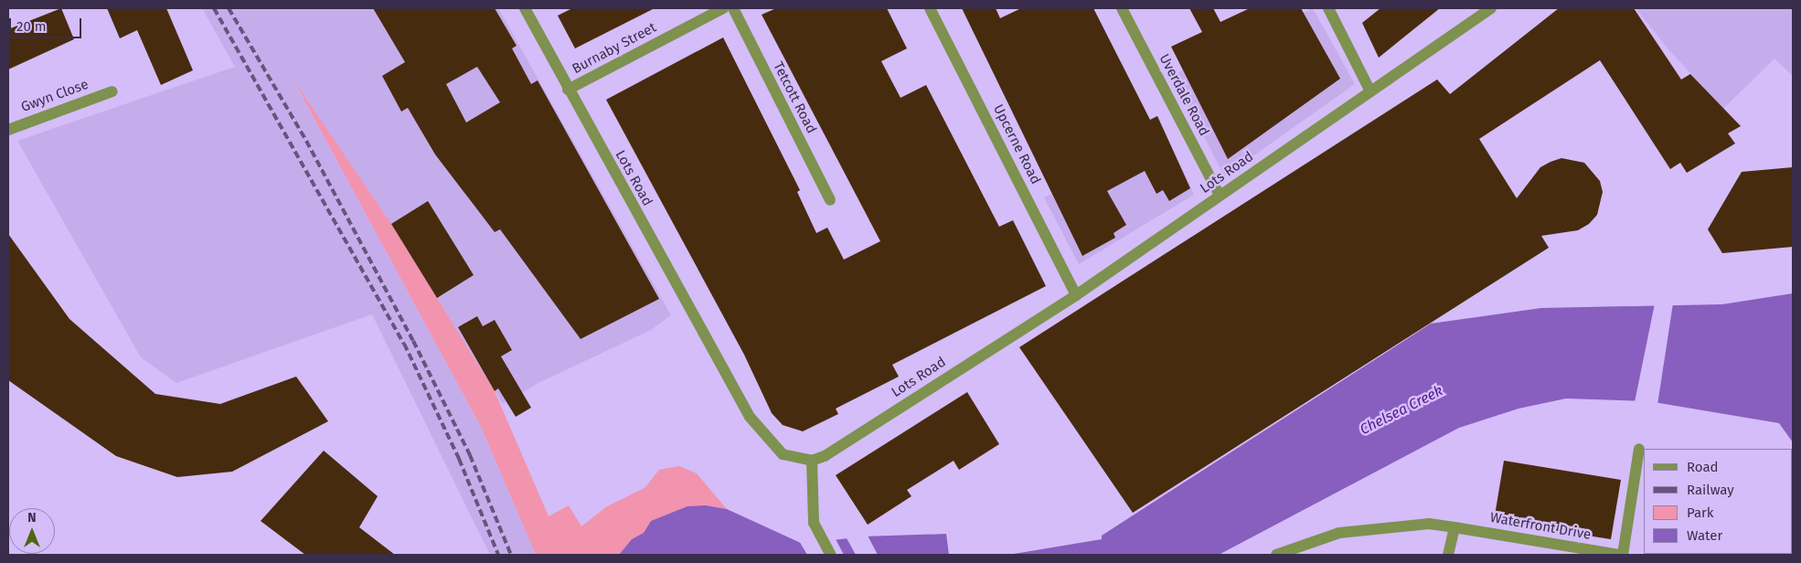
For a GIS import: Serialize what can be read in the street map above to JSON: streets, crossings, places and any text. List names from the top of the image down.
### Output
{
  "streets": {
    "street": [
      "Burnaby Street",
      "Uverdale Road",
      "Gwyn Close",
      "Tetcott Road",
      "Upcerne Road",
      "Lots Road",
      "Waterfront Drive"
    ]
  },
  "crossings": [
    ["Burnaby Street", "Lots Road"],
    ["Uverdale Road", "Lots Road"],
    ["Upcerne Road", "Lots Road"]
  ],
  "water": ["Chelsea Creek"],
  "legend": [
    "Road",
    "Railway",
    "Park",
    "Water"
  ],
  "scale_bar": "20 m",
  "north": "top"
}
